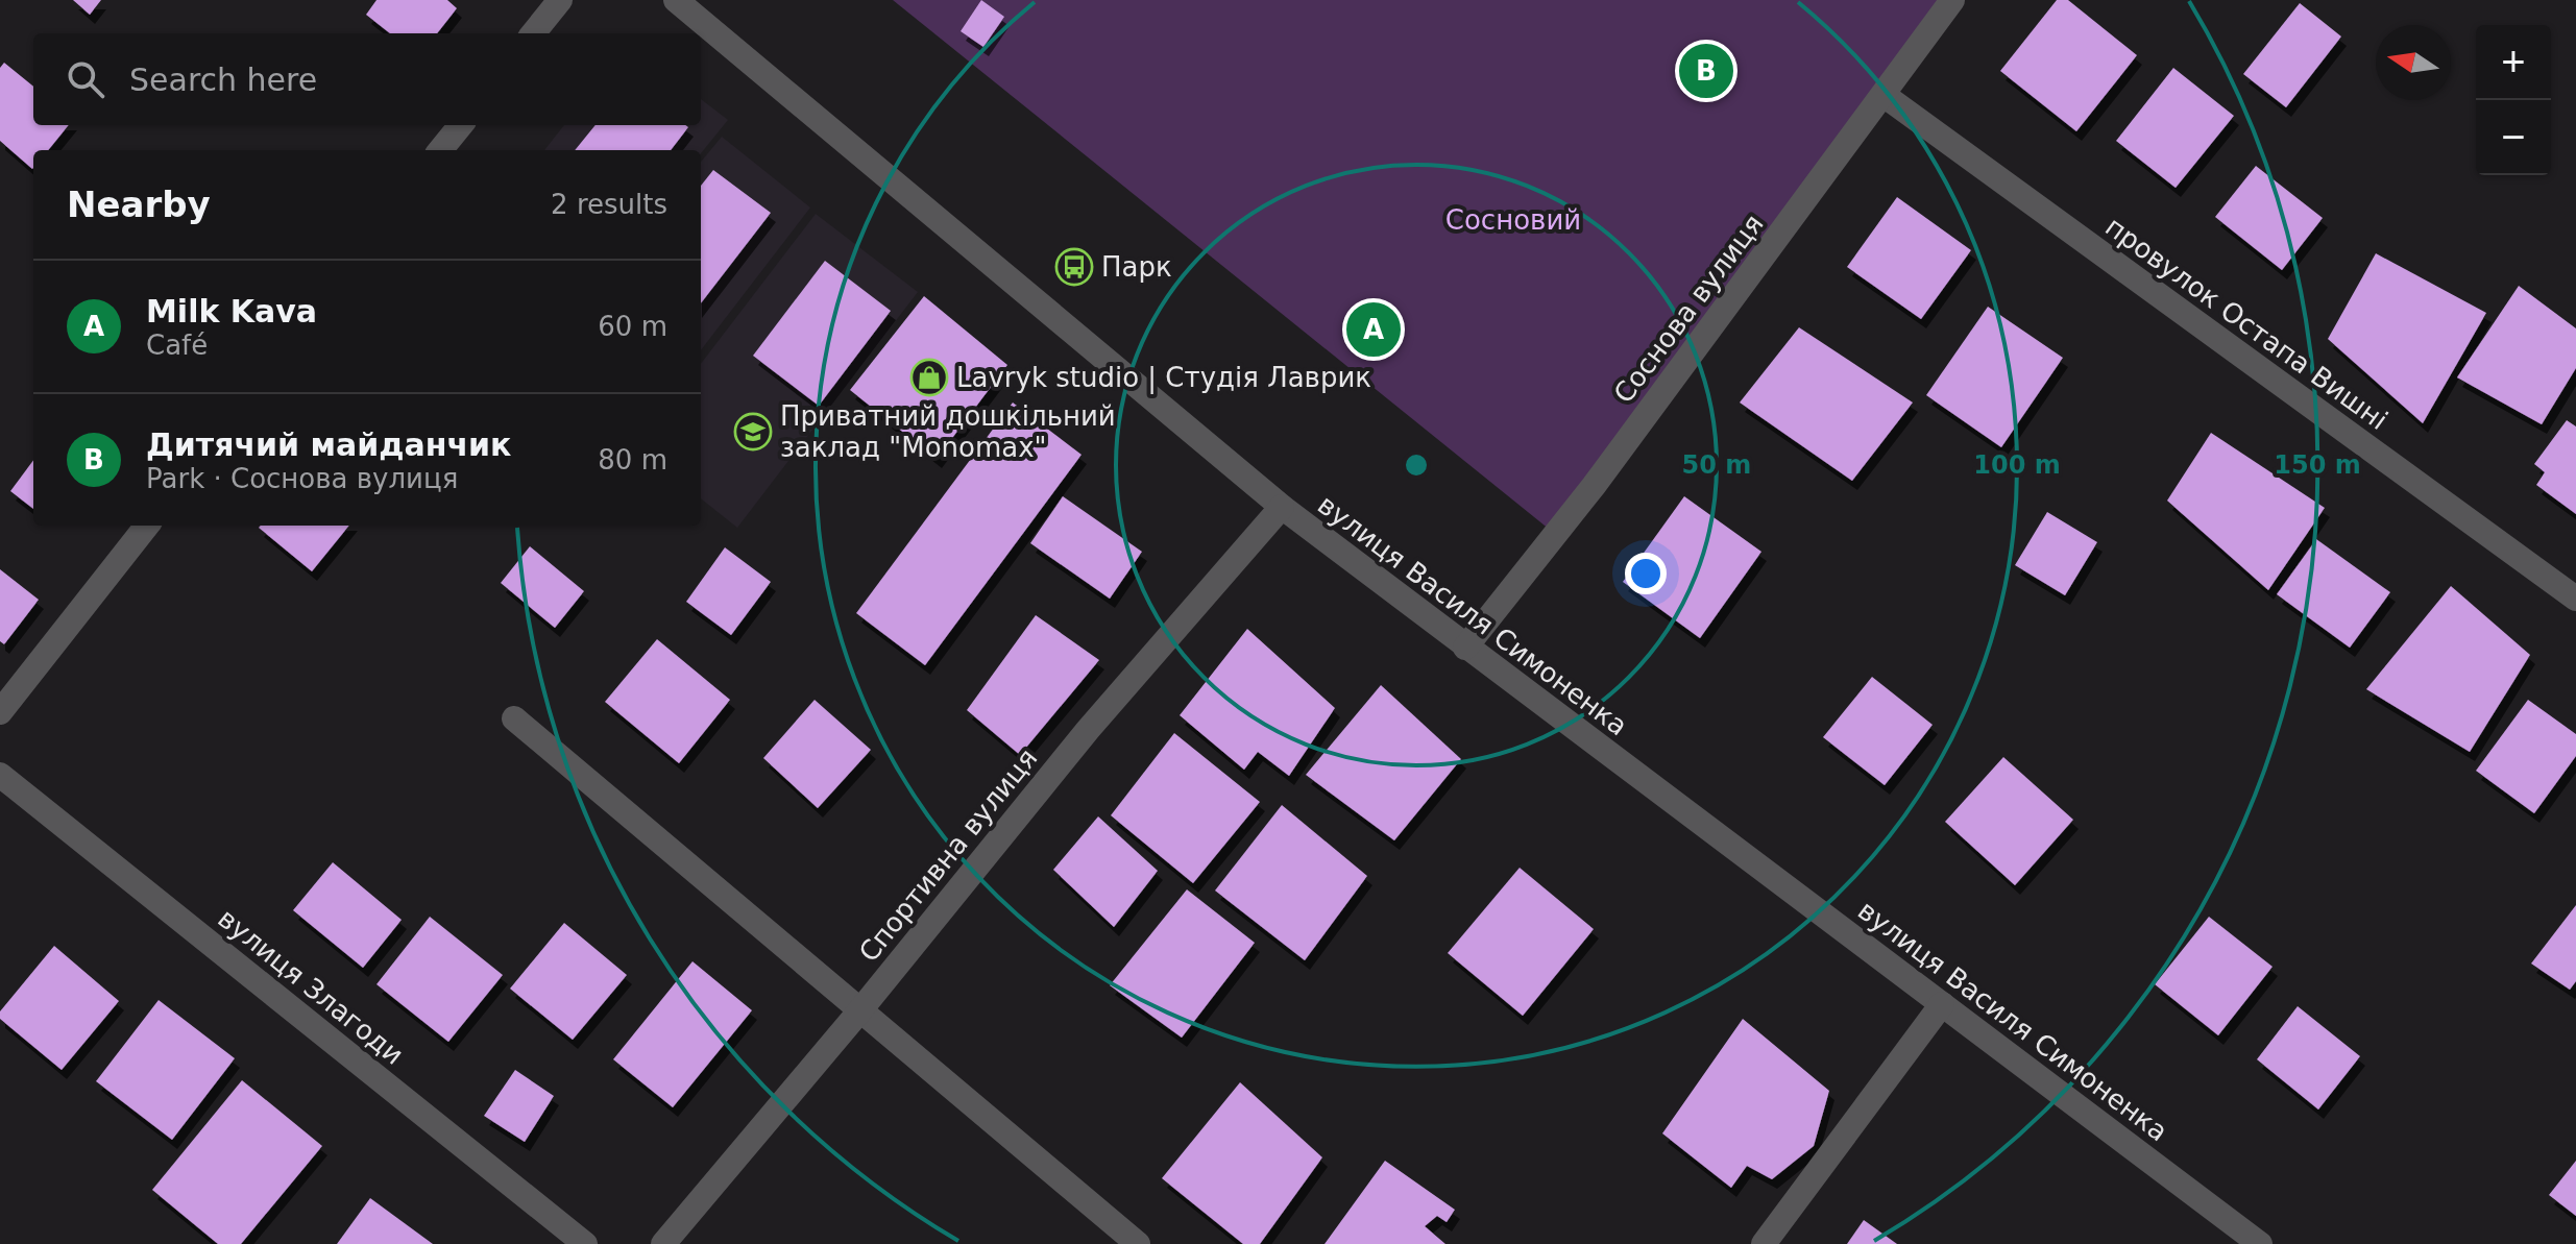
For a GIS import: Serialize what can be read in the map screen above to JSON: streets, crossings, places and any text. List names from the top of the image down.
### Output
{
  "streets": {
    "street": [
      "Соснова вулиця",
      "провулок Остапа Вишні",
      "вулиця Василя Симоненка",
      "Спортивна вулиця",
      "вулиця Злагоди"
    ]
  },
  "crossings": [
    ["Соснова вулиця", "провулок Остапа Вишні"],
    ["Соснова вулиця", "вулиця Василя Симоненка"],
    ["вулиця Василя Симоненка", "Спортивна вулиця"]
  ],
  "parks": ["Сосновий"],
  "places": {
    "bus stop": ["Парк"],
    "shop": ["Lavryk studio | Студія Лаврик"],
    "school or university": ["Приватний дошкільний заклад \"Monomax\""]
  },
  "north": "left",
  "page": {
    "map_buttons": ["+", "−"],
    "search": "Search here",
    "pins": ["B", "A"],
    "heading": ["Nearby", "2 results"],
    "list": [
      {
        "mark": "A",
        "name": "Milk Kava",
        "note": "Café",
        "value": "60 m"
      },
      {
        "mark": "B",
        "name": "Дитячий майданчик",
        "note": "Park · Соснова вулиця",
        "value": "80 m"
      }
    ]
  },
  "rings": ["50 m", "100 m", "150 m"]
}
